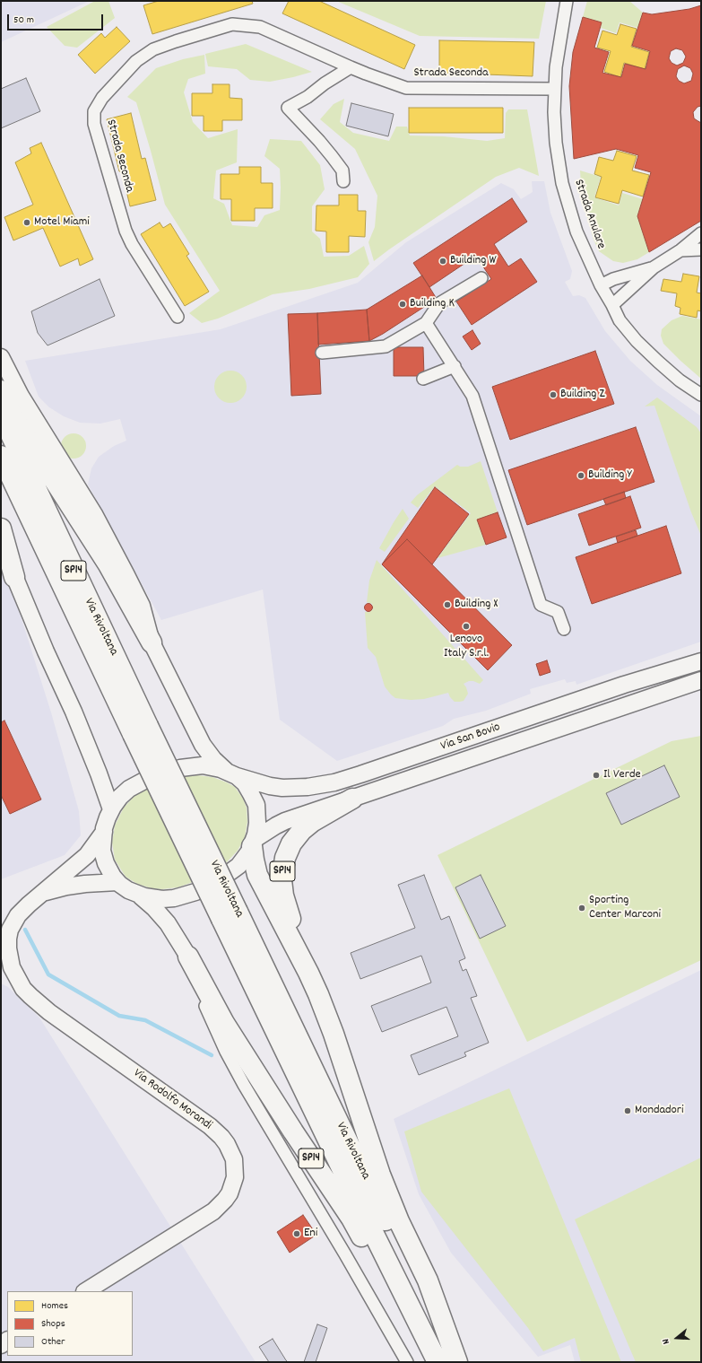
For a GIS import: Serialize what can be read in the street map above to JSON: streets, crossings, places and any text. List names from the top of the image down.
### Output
{
  "streets": {
    "highway": ["SP14", "Via Rivoltana"],
    "main road": ["Via San Bovio", "Via Rodolfo Morandi"],
    "street": ["Strada Seconda", "Strada Anulare"]
  },
  "crossings": [
    ["Strada Seconda", "Strada Anulare"],
    ["SP14", "Via San Bovio"],
    ["Via San Bovio", "Via Rodolfo Morandi"]
  ],
  "places": [
    "Motel Miami",
    "Building W",
    "Building K",
    "Building Z",
    "Building Y",
    "Building X",
    "Lenovo Italy S.r.l.",
    "Il Verde",
    "Sporting Center Marconi",
    "Mondadori",
    "Eni"
  ],
  "legend": ["Homes", "Shops", "Other"],
  "scale_bar": "50 m",
  "north": "left"
}
